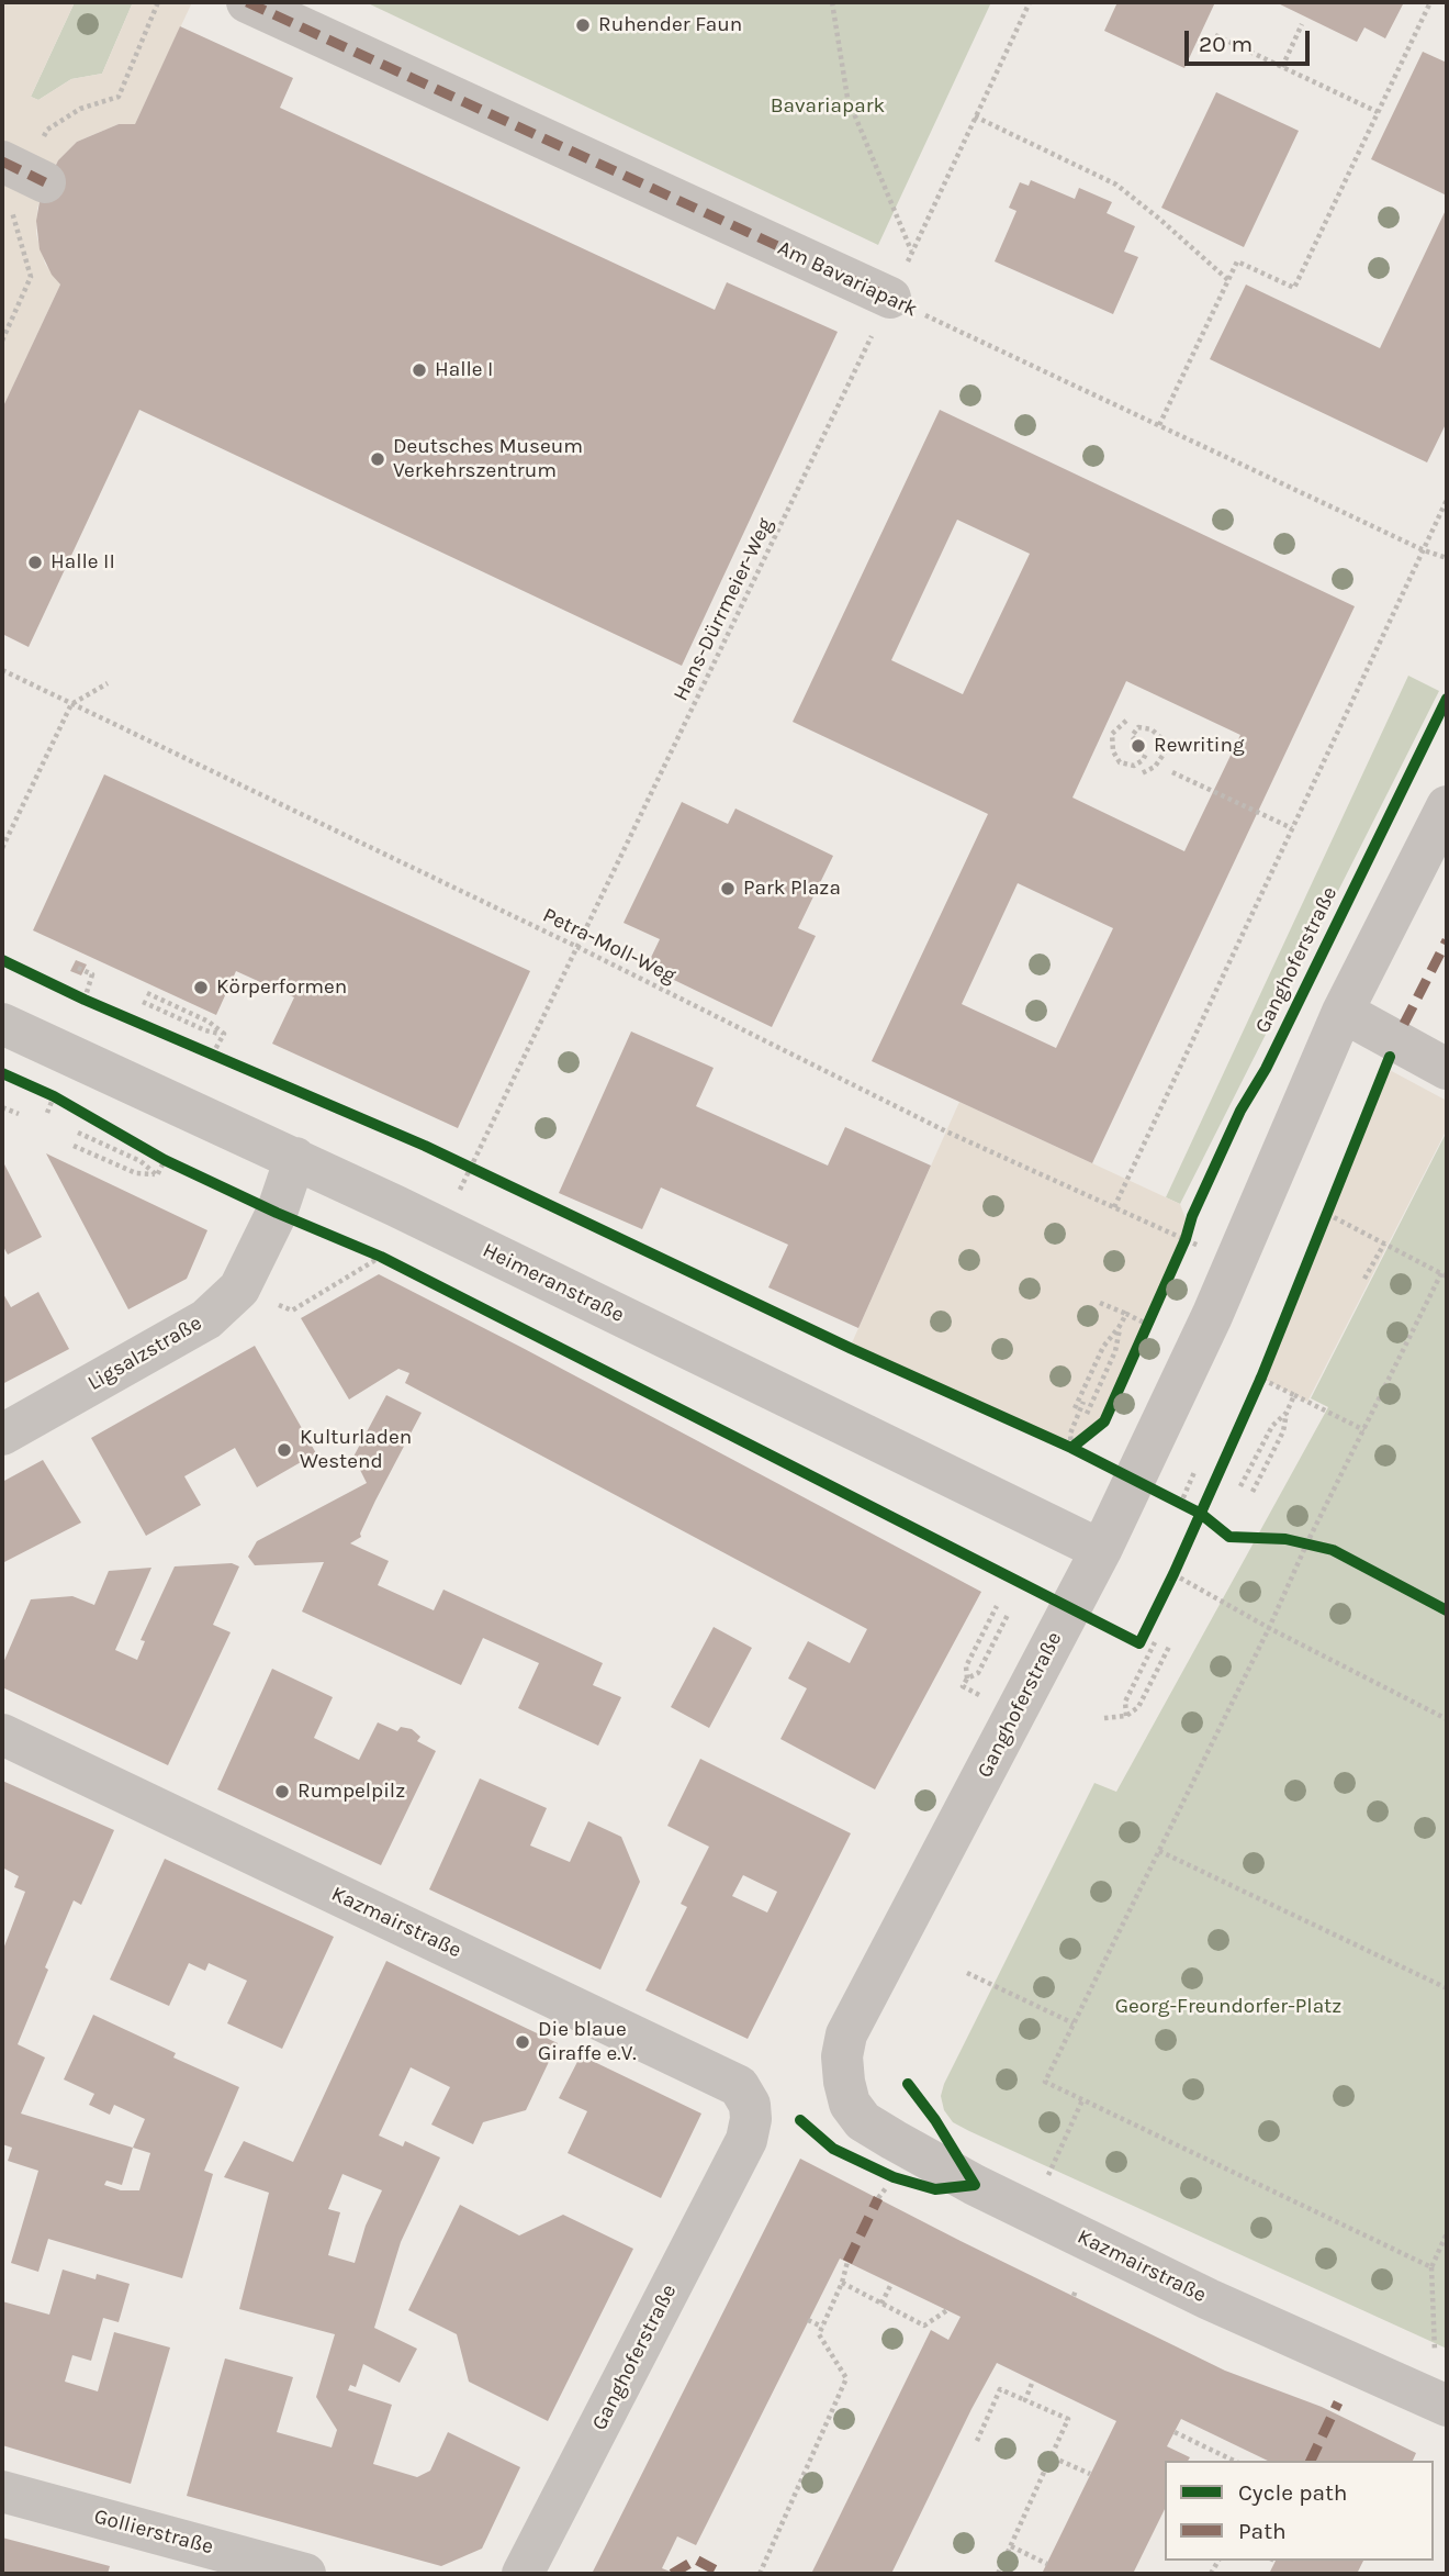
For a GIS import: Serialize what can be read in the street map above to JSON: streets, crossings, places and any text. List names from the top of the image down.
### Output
{
  "streets": {
    "street": [
      "Am Bavariapark",
      "Ganghoferstraße",
      "Heimeranstraße",
      "Ligsalzstraße",
      "Kazmairstraße",
      "Gollierstraße"
    ],
    "path": ["Hans-Dürrmeier-Weg", "Petra-Moll-Weg"]
  },
  "crossings": [
    ["Am Bavariapark", "Hans-Dürrmeier-Weg"],
    ["Hans-Dürrmeier-Weg", "Petra-Moll-Weg"],
    ["Hans-Dürrmeier-Weg", "Heimeranstraße"],
    ["Ganghoferstraße", "Heimeranstraße"],
    ["Ganghoferstraße", "Kazmairstraße"],
    ["Heimeranstraße", "Ligsalzstraße"]
  ],
  "parks": ["Bavariapark", "Georg-Freundorfer-Platz"],
  "places": [
    "Ruhender Faun",
    "Halle I",
    "Deutsches Museum Verkehrszentrum",
    "Halle II",
    "Rewriting",
    "Park Plaza",
    "Körperformen",
    "Kulturladen Westend",
    "Rumpelpilz",
    "Die blaue Giraffe e.V."
  ],
  "legend": ["Cycle path", "Path"],
  "scale_bar": "20 m"
}
